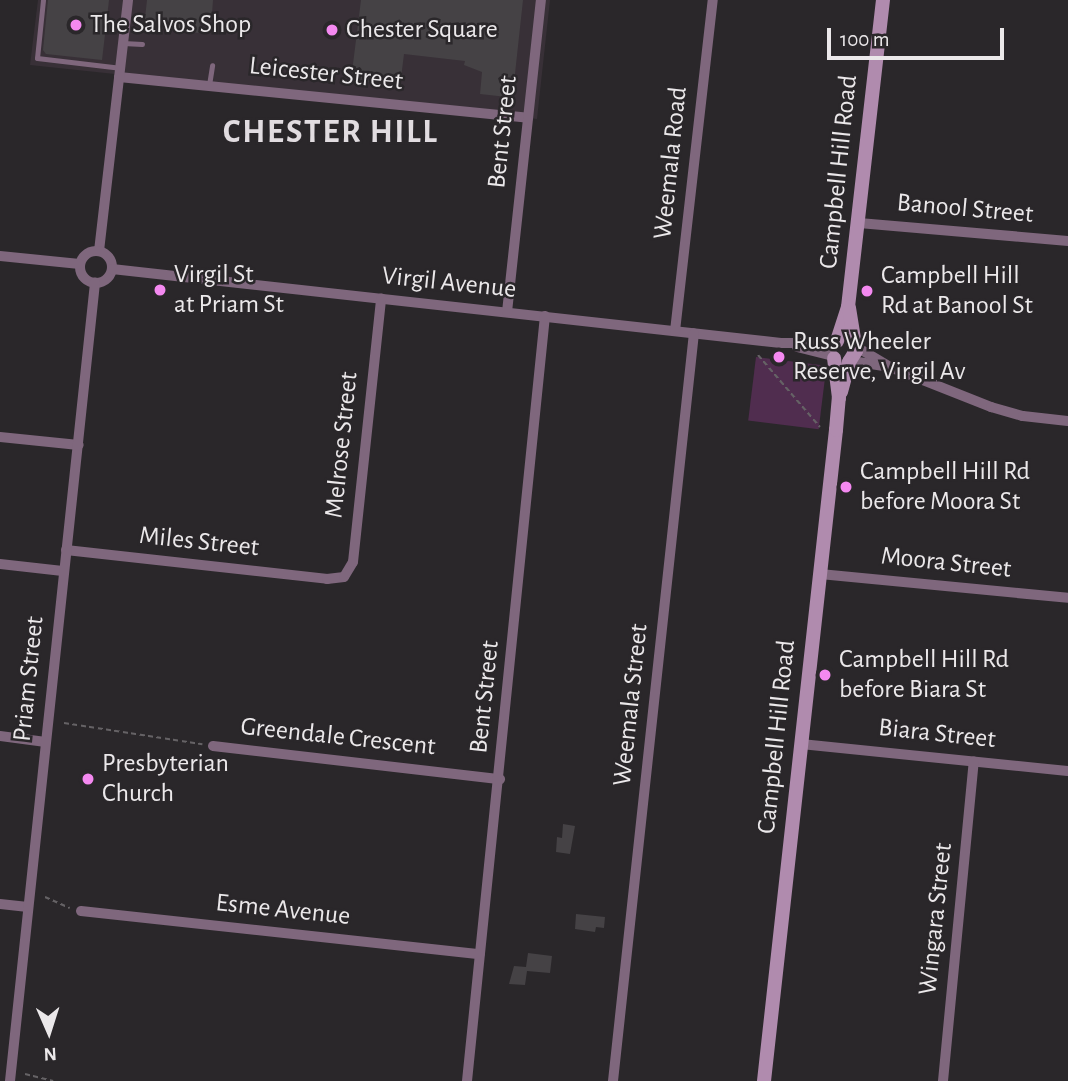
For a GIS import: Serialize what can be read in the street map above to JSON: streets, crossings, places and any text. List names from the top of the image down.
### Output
{
  "streets": {
    "street": [
      "Leicester Street",
      "Bent Street",
      "Weemala Road",
      "Campbell Hill Road",
      "Banool Street",
      "Virgil Avenue",
      "Melrose Street",
      "Miles Street",
      "Moora Street",
      "Priam Street",
      "Weemala Street",
      "Biara Street",
      "Greendale Crescent",
      "Esme Avenue",
      "Wingara Street"
    ]
  },
  "crossings": [
    ["Leicester Street", "Bent Street"],
    ["Bent Street", "Virgil Avenue"],
    ["Bent Street", "Greendale Crescent"],
    ["Bent Street", "Esme Avenue"],
    ["Weemala Road", "Virgil Avenue"],
    ["Campbell Hill Road", "Banool Street"],
    ["Campbell Hill Road", "Virgil Avenue"],
    ["Campbell Hill Road", "Moora Street"],
    ["Campbell Hill Road", "Biara Street"],
    ["Virgil Avenue", "Melrose Street"],
    ["Virgil Avenue", "Priam Street"],
    ["Virgil Avenue", "Weemala Street"],
    ["Melrose Street", "Miles Street"],
    ["Miles Street", "Priam Street"],
    ["Biara Street", "Wingara Street"]
  ],
  "districts": ["CHESTER HILL"],
  "places": [
    "The Salvos Shop",
    "Chester Square",
    "Virgil St at Priam St",
    "Campbell Hill Rd at Banool St",
    "Russ Wheeler Reserve, Virgil Av",
    "Campbell Hill Rd before Moora St",
    "Campbell Hill Rd before Biara St",
    "Presbyterian Church"
  ],
  "scale_bar": "100 m",
  "north": "bottom"
}
